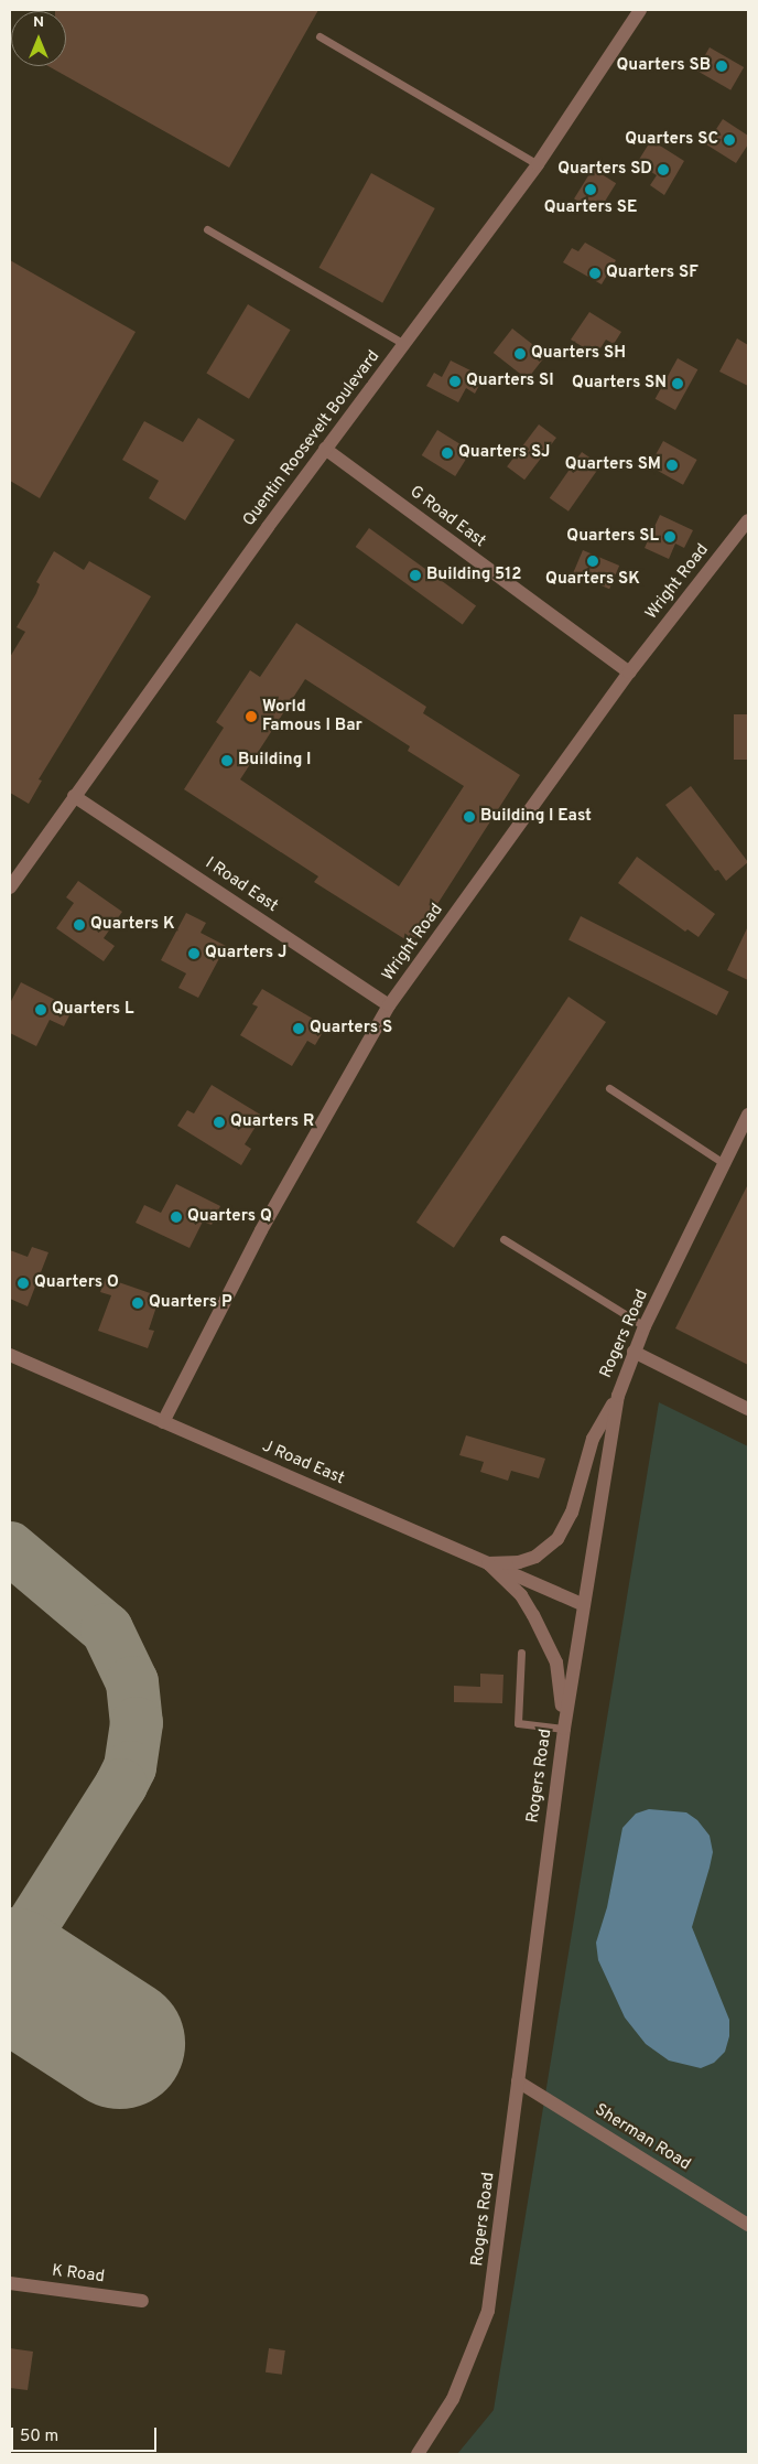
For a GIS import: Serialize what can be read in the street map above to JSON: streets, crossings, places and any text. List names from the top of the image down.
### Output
{
  "streets": {
    "street": [
      "Quentin Roosevelt Boulevard",
      "G Road East",
      "Wright Road",
      "I Road East",
      "Rogers Road",
      "J Road East",
      "Sherman Road",
      "K Road"
    ]
  },
  "crossings": [
    ["Quentin Roosevelt Boulevard", "G Road East"],
    ["Quentin Roosevelt Boulevard", "I Road East"],
    ["G Road East", "Wright Road"],
    ["Wright Road", "I Road East"],
    ["Wright Road", "J Road East"],
    ["Rogers Road", "J Road East"],
    ["Rogers Road", "Sherman Road"]
  ],
  "places": [
    "Quarters SB",
    "Quarters SC",
    "Quarters SD",
    "Quarters SE",
    "Quarters SF",
    "Quarters SH",
    "Quarters SI",
    "Quarters SN",
    "Quarters SJ",
    "Quarters SM",
    "Quarters SL",
    "Quarters SK",
    "Building 512",
    "World Famous I Bar",
    "Building I",
    "Building I East",
    "Quarters K",
    "Quarters J",
    "Quarters L",
    "Quarters S",
    "Quarters R",
    "Quarters Q",
    "Quarters O",
    "Quarters P"
  ],
  "scale_bar": "50 m",
  "north": "top"
}
